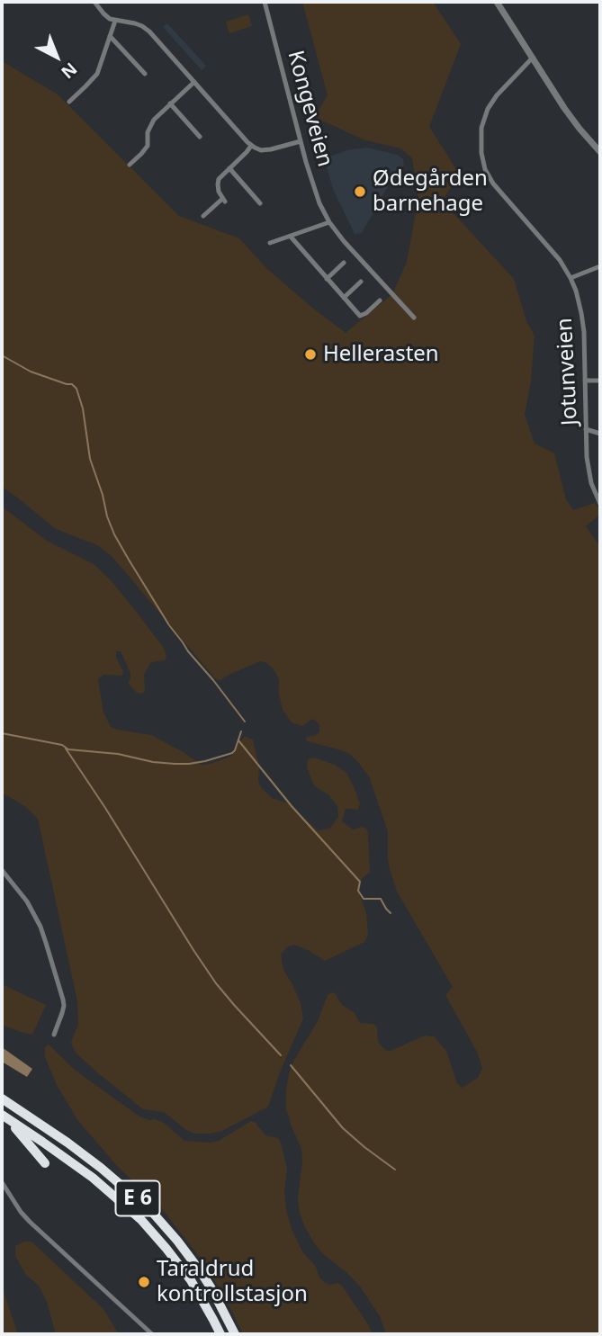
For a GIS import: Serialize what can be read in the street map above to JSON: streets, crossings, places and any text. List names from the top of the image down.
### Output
{
  "streets": {
    "highway": ["E 6"],
    "street": ["Kongeveien", "Jotunveien"]
  },
  "places": ["Ødegården barnehage", "Hellerasten", "Taraldrud kontrollstasjon"],
  "north": "bottom right"
}
